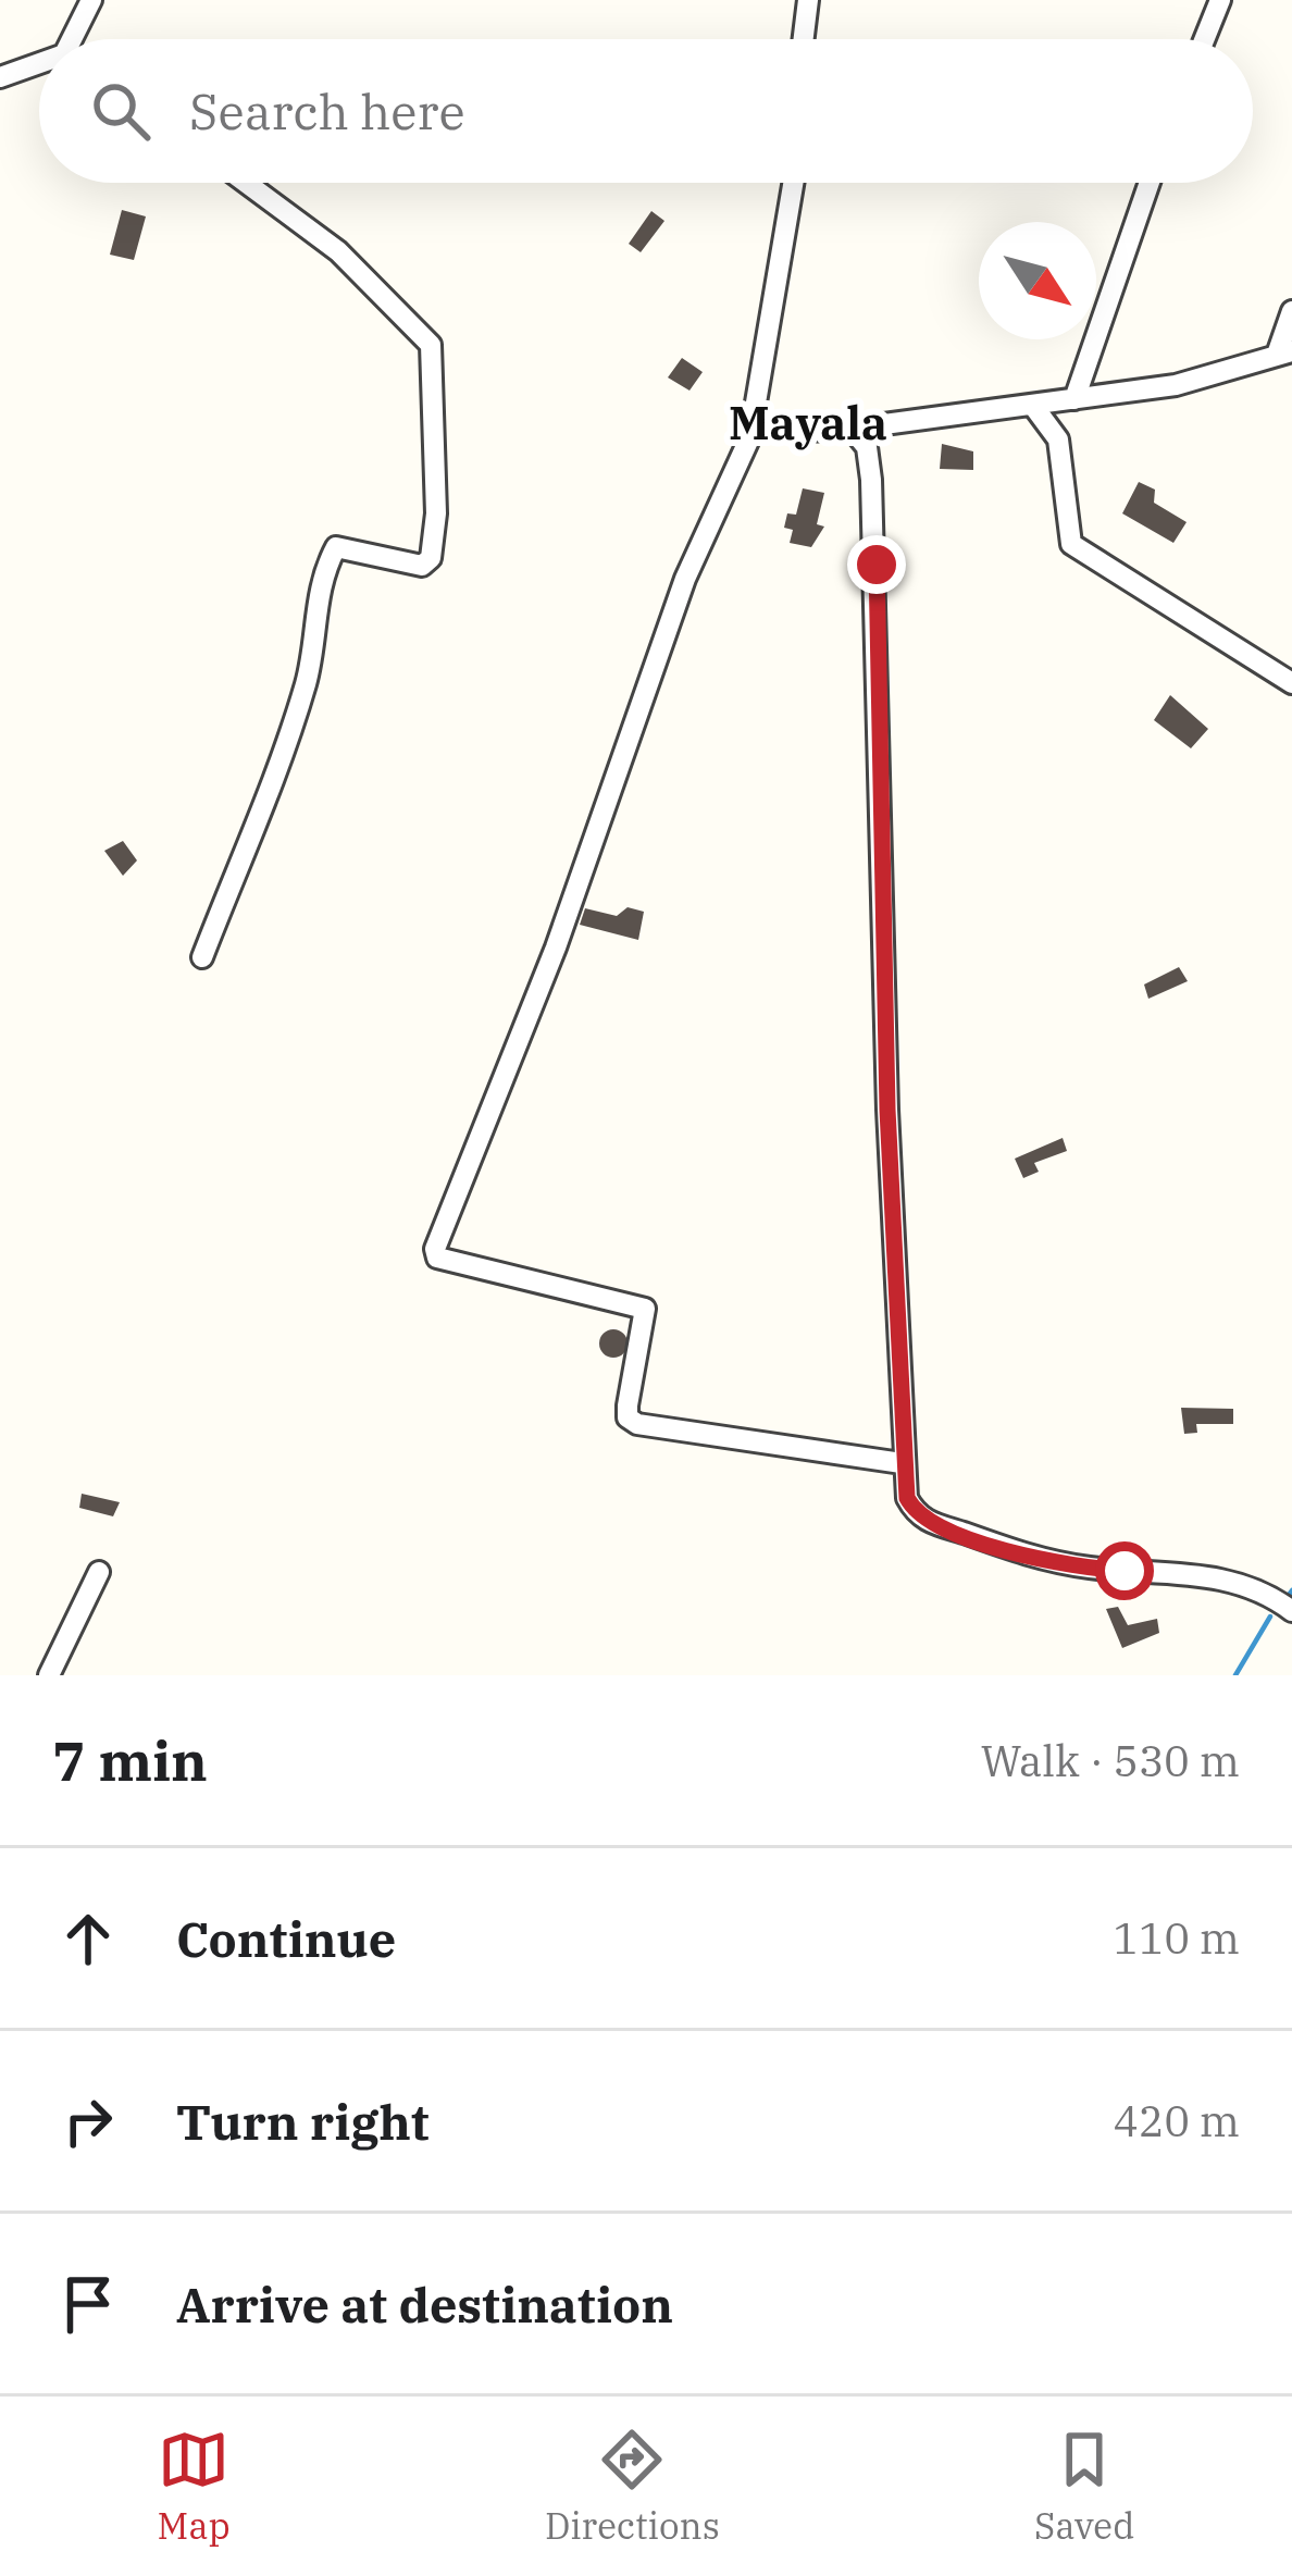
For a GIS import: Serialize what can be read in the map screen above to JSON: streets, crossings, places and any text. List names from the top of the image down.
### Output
{
  "districts": ["Mayala"],
  "north": "bottom right",
  "page": {
    "search": "Search here",
    "heading": ["7 min", "Walk · 530 m"],
    "list": [
      ["Continue", "110 m"],
      ["Turn right", "420 m"],
      "Arrive at destination"
    ],
    "nav": ["Map", "Directions", "Saved"]
  }
}
